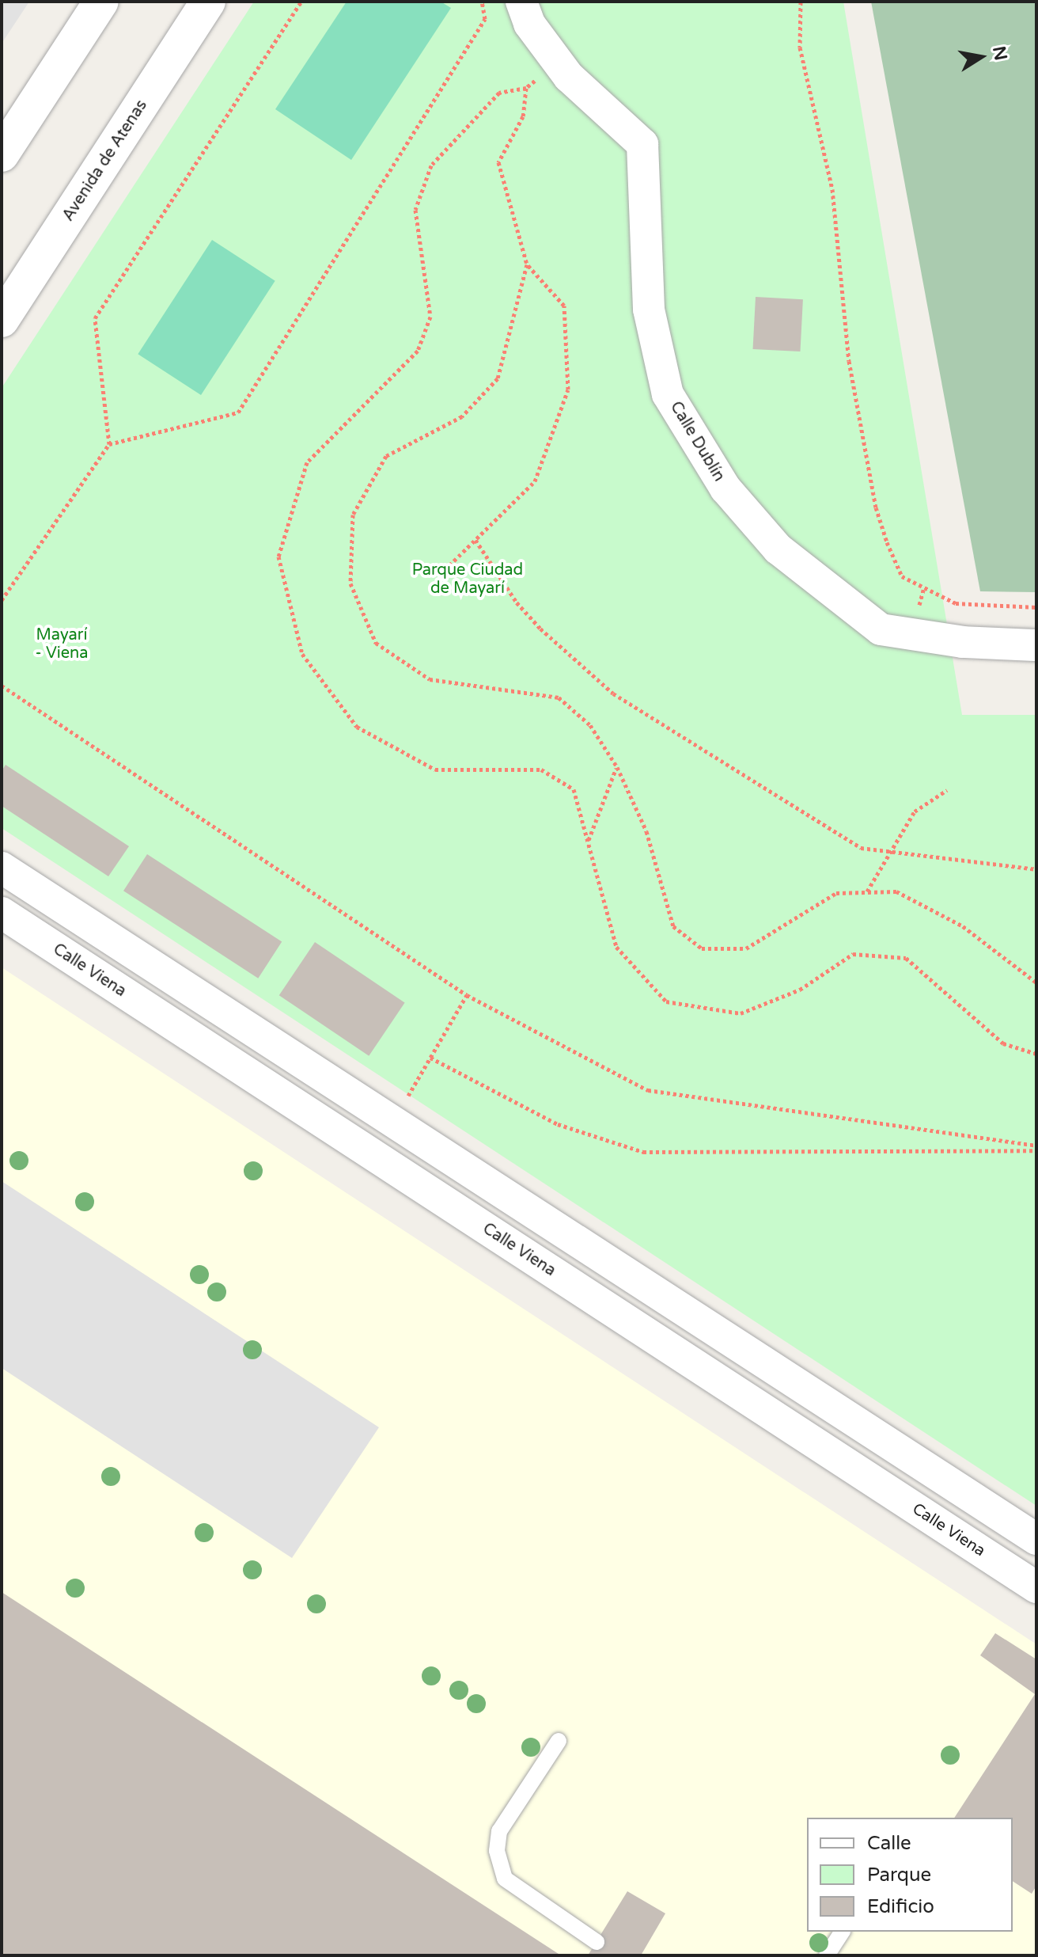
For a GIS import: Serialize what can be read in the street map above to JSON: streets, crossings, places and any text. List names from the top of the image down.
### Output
{
  "streets": {
    "street": ["Avenida de Atenas", "Calle Dublín", "Calle Viena"]
  },
  "parks": ["Parque Ciudad de Mayarí", "Mayarí - Viena"],
  "legend": ["Calle", "Parque", "Edificio"],
  "north": "right"
}
